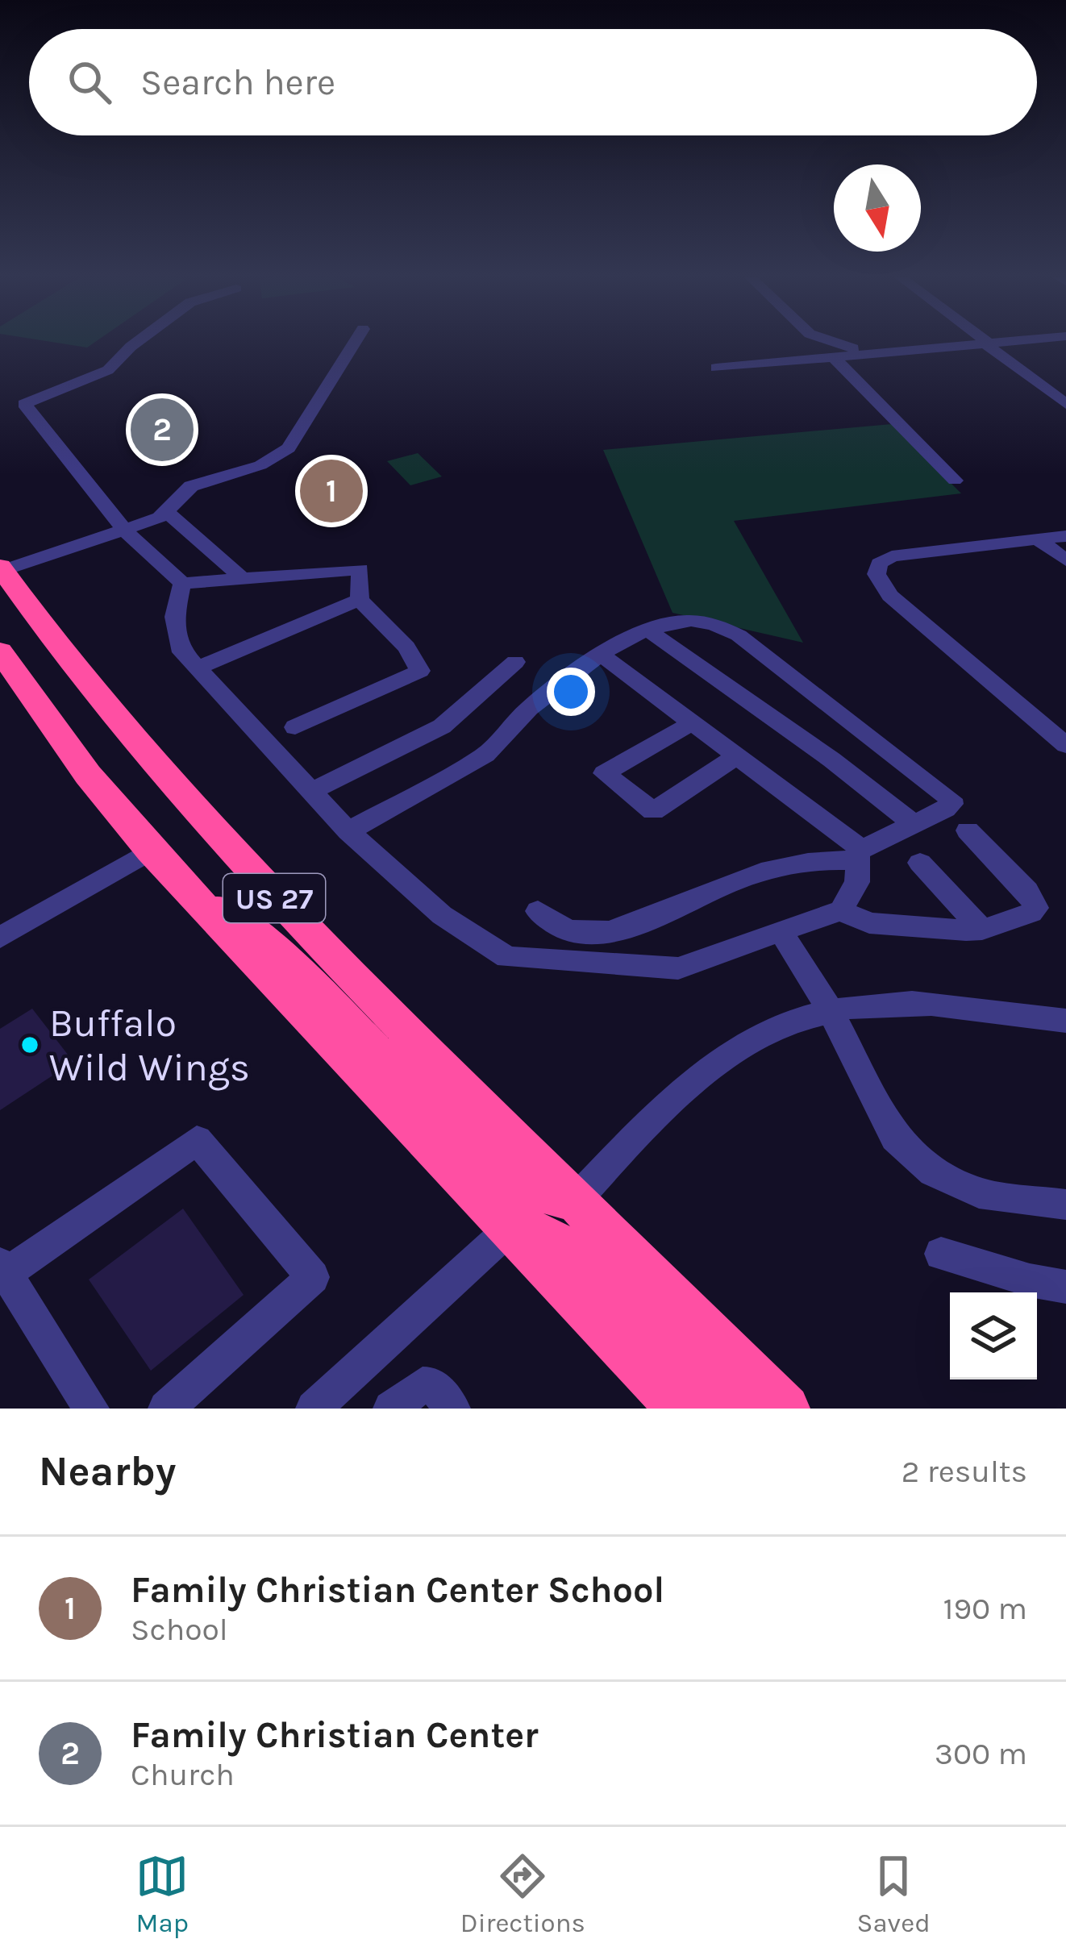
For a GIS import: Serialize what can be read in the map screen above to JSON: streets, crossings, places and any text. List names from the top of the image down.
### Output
{
  "streets": {
    "highway": ["US 27"]
  },
  "places": ["Buffalo Wild Wings"],
  "north": "bottom",
  "page": {
    "search": "Search here",
    "pins": ["2", "1"],
    "heading": ["Nearby", "2 results"],
    "list": [
      {
        "mark": "1",
        "name": "Family Christian Center School",
        "note": "School",
        "value": "190 m"
      },
      {
        "mark": "2",
        "name": "Family Christian Center",
        "note": "Church",
        "value": "300 m"
      }
    ],
    "nav": ["Map", "Directions", "Saved"]
  }
}
